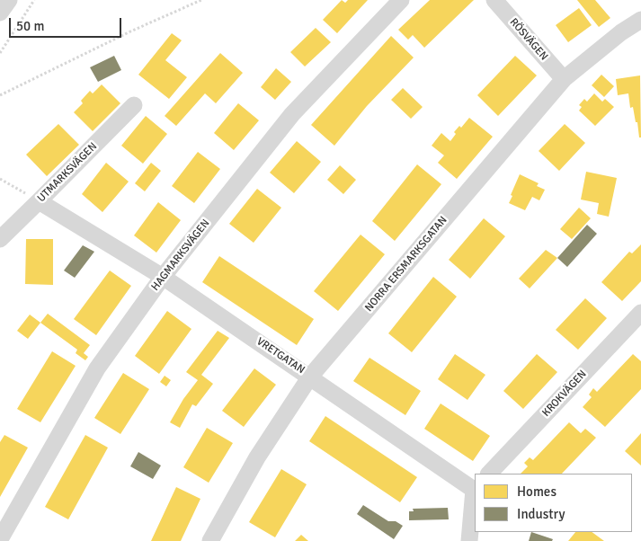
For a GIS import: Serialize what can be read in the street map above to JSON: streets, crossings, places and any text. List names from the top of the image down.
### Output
{
  "streets": {
    "street": [
      "RÖSVÄGEN",
      "UTMARKSVÄGEN",
      "HAGMARKSVÄGEN",
      "NORRA ERSMARKSGATAN",
      "VRETGATAN",
      "KROKVÄGEN"
    ]
  },
  "crossings": [
    ["RÖSVÄGEN", "NORRA ERSMARKSGATAN"],
    ["UTMARKSVÄGEN", "VRETGATAN"],
    ["HAGMARKSVÄGEN", "VRETGATAN"],
    ["NORRA ERSMARKSGATAN", "VRETGATAN"]
  ],
  "legend": ["Homes", "Industry"],
  "scale_bar": "50 m"
}
